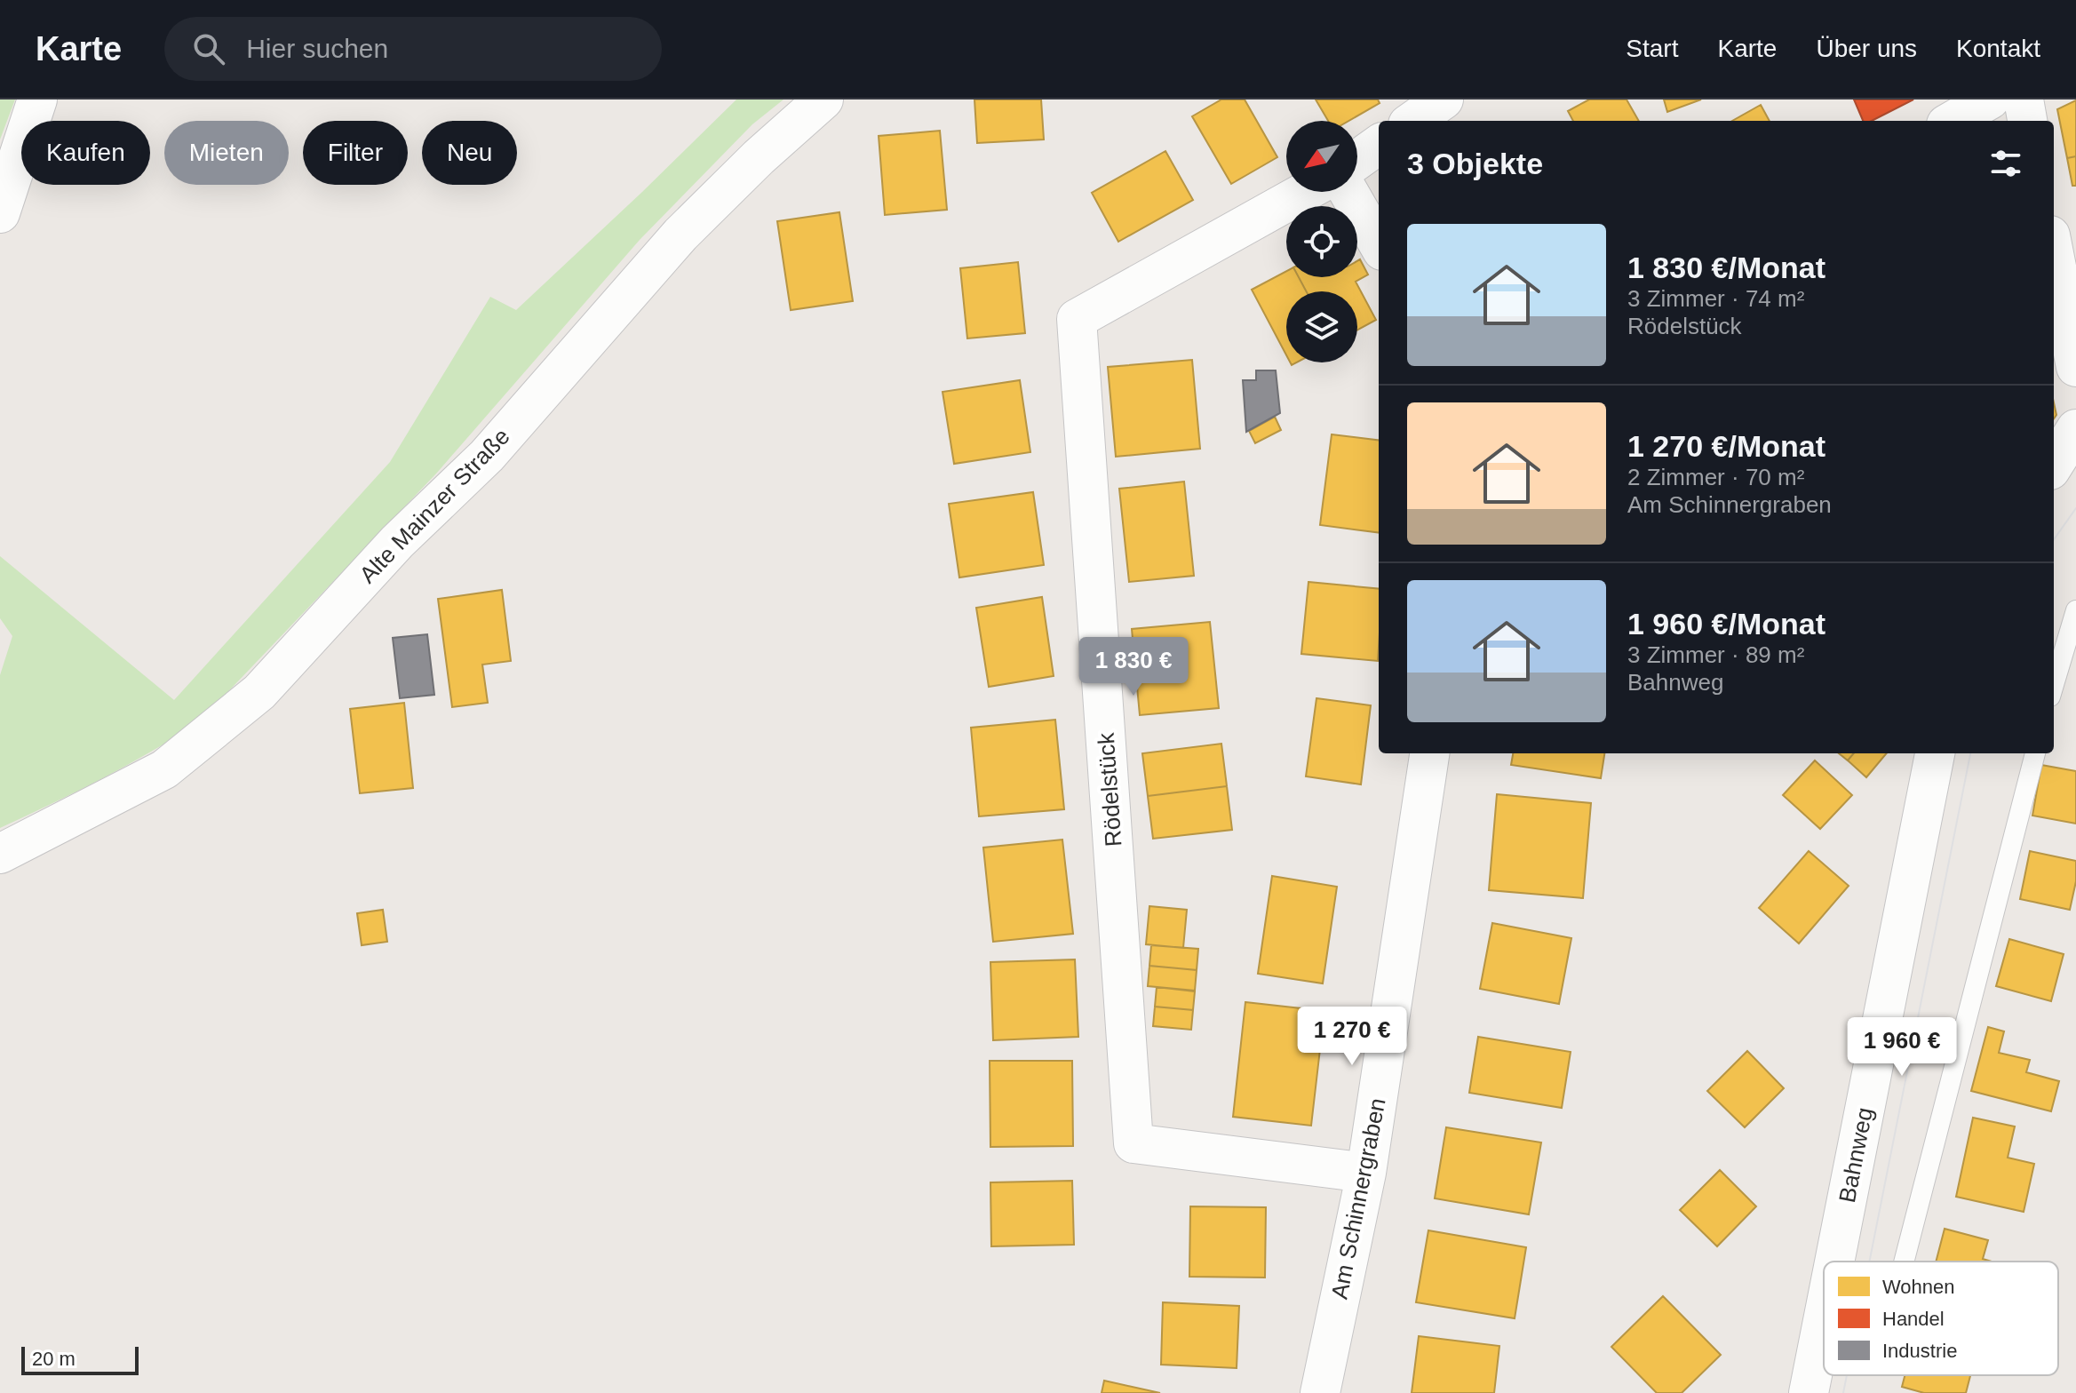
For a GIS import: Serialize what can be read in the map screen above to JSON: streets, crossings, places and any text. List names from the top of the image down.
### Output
{
  "streets": {
    "street": [
      "Alte Mainzer Straße",
      "Rödelstück",
      "Bahnweg",
      "Am Schinnergraben"
    ]
  },
  "crossings": [
    ["Rödelstück", "Am Schinnergraben"]
  ],
  "legend": ["Wohnen", "Handel", "Industrie"],
  "scale_bar": "20 m",
  "north": "bottom left",
  "page": {
    "header": "Karte",
    "search": "Hier suchen",
    "nav": [
      "Start",
      "Karte",
      "Über uns",
      "Kontakt"
    ],
    "chip": [
      "Kaufen",
      "Mieten",
      "Filter",
      "Neu"
    ],
    "heading": "3 Objekte",
    "list": [
      {
        "name": "1 830 €/Monat",
        "note": "3 Zimmer · 74 m² · Rödelstück"
      },
      {
        "name": "1 270 €/Monat",
        "note": "2 Zimmer · 70 m² · Am Schinnergraben"
      },
      {
        "name": "1 960 €/Monat",
        "note": "3 Zimmer · 89 m² · Bahnweg"
      }
    ],
    "price": ["1 830 €", "1 270 €", "1 960 €"],
    "scale": "20 m"
  }
}
